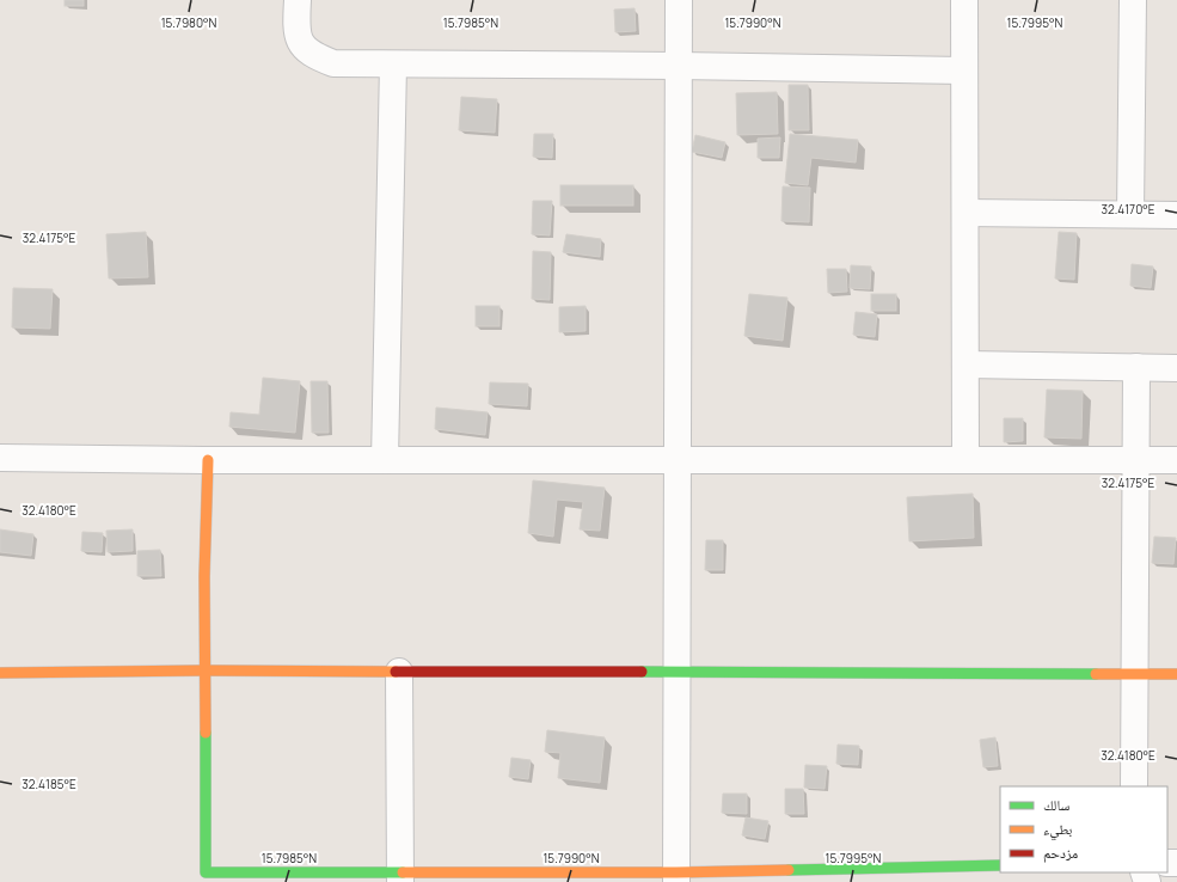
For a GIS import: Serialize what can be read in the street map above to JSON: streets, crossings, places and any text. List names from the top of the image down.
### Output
{
  "legend": ["سالك", "بطيء", "مزدحم"],
  "coordinates": [
    "15.7980°N",
    "15.7985°N",
    "15.7990°N",
    "15.7995°N",
    "32.4170°E",
    "32.4175°E",
    "32.4180°E",
    "32.4185°E"
  ]
}
